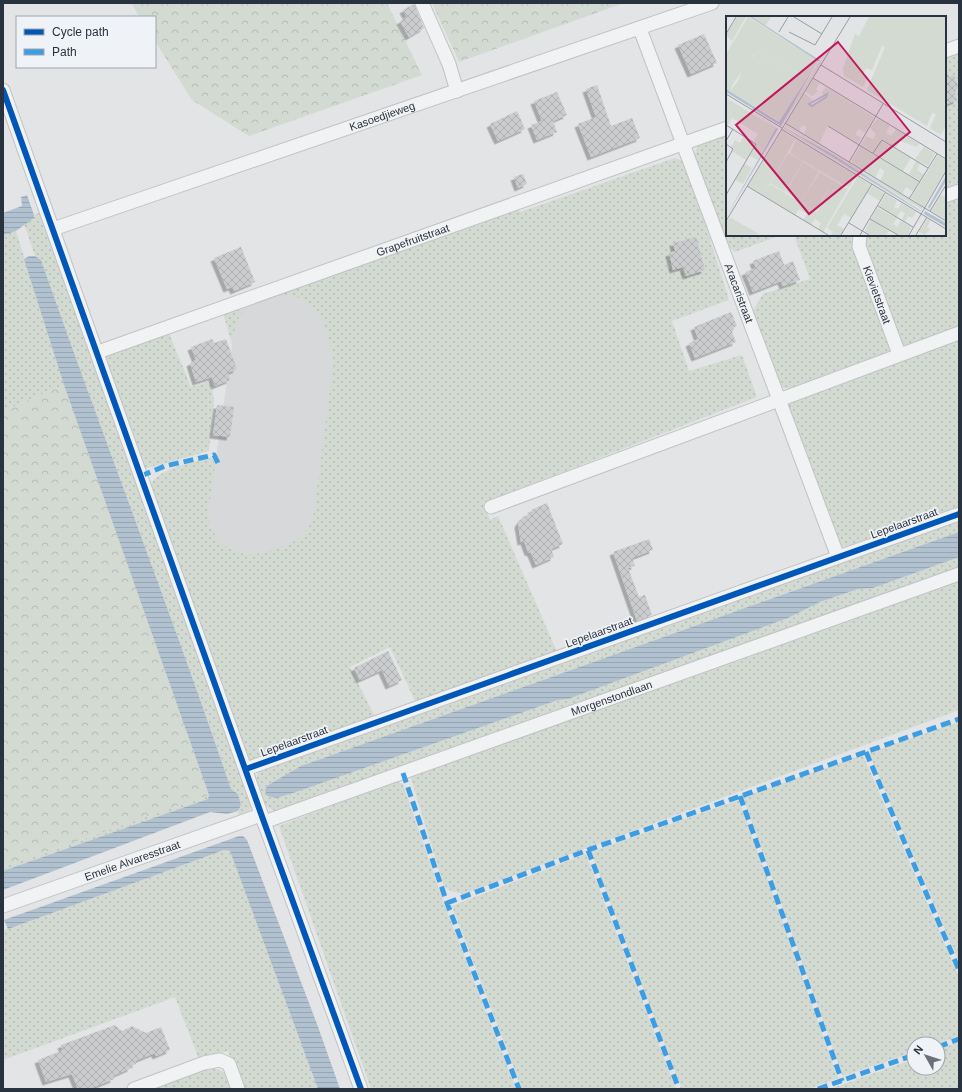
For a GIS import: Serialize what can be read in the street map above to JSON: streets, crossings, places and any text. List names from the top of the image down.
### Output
{
  "streets": {
    "street": [
      "Kasoedjieweg",
      "Grapefruitstraat",
      "Aracaristraat",
      "Kievietstraat",
      "Lepelaarstraat",
      "Morgenstondlaan",
      "Emelie Alvaresstraat"
    ]
  },
  "crossings": [
    ["Kasoedjieweg", "Aracaristraat"],
    ["Grapefruitstraat", "Aracaristraat"],
    ["Aracaristraat", "Lepelaarstraat"],
    ["Morgenstondlaan", "Emelie Alvaresstraat"]
  ],
  "legend": ["Cycle path", "Path"],
  "north": "top left"
}
